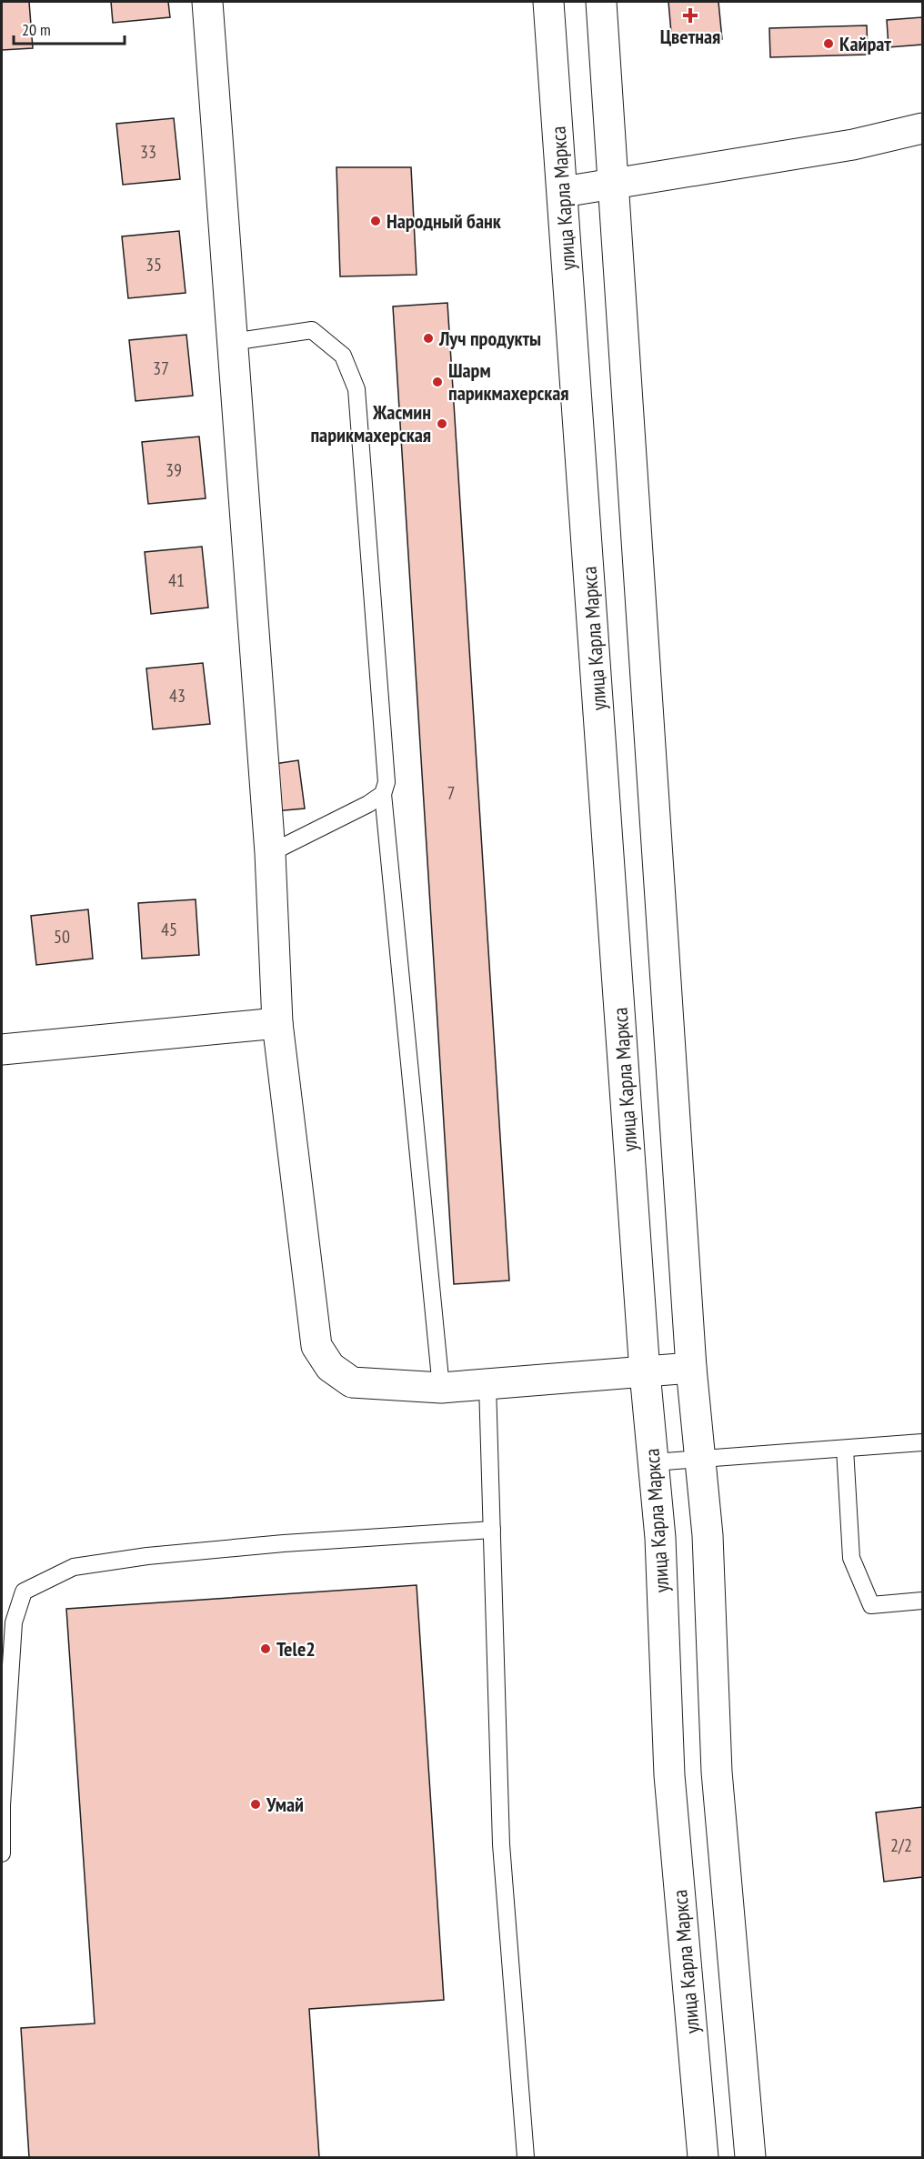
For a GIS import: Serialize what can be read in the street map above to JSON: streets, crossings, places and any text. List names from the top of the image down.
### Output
{
  "streets": {
    "main road": ["улица Карла Маркса"]
  },
  "places": {
    "health": ["Цветная"],
    "other": [
      "Кайрат",
      "Народный банк",
      "Луч продукты",
      "Шарм парикмахерская",
      "Жасмин парикмахерская",
      "Tele2",
      "Умай"
    ]
  },
  "house_numbers": [
    "33",
    "35",
    "37",
    "39",
    "41",
    "43",
    "7",
    "45",
    "50",
    "2/2"
  ],
  "scale_bar": "20 m"
}
